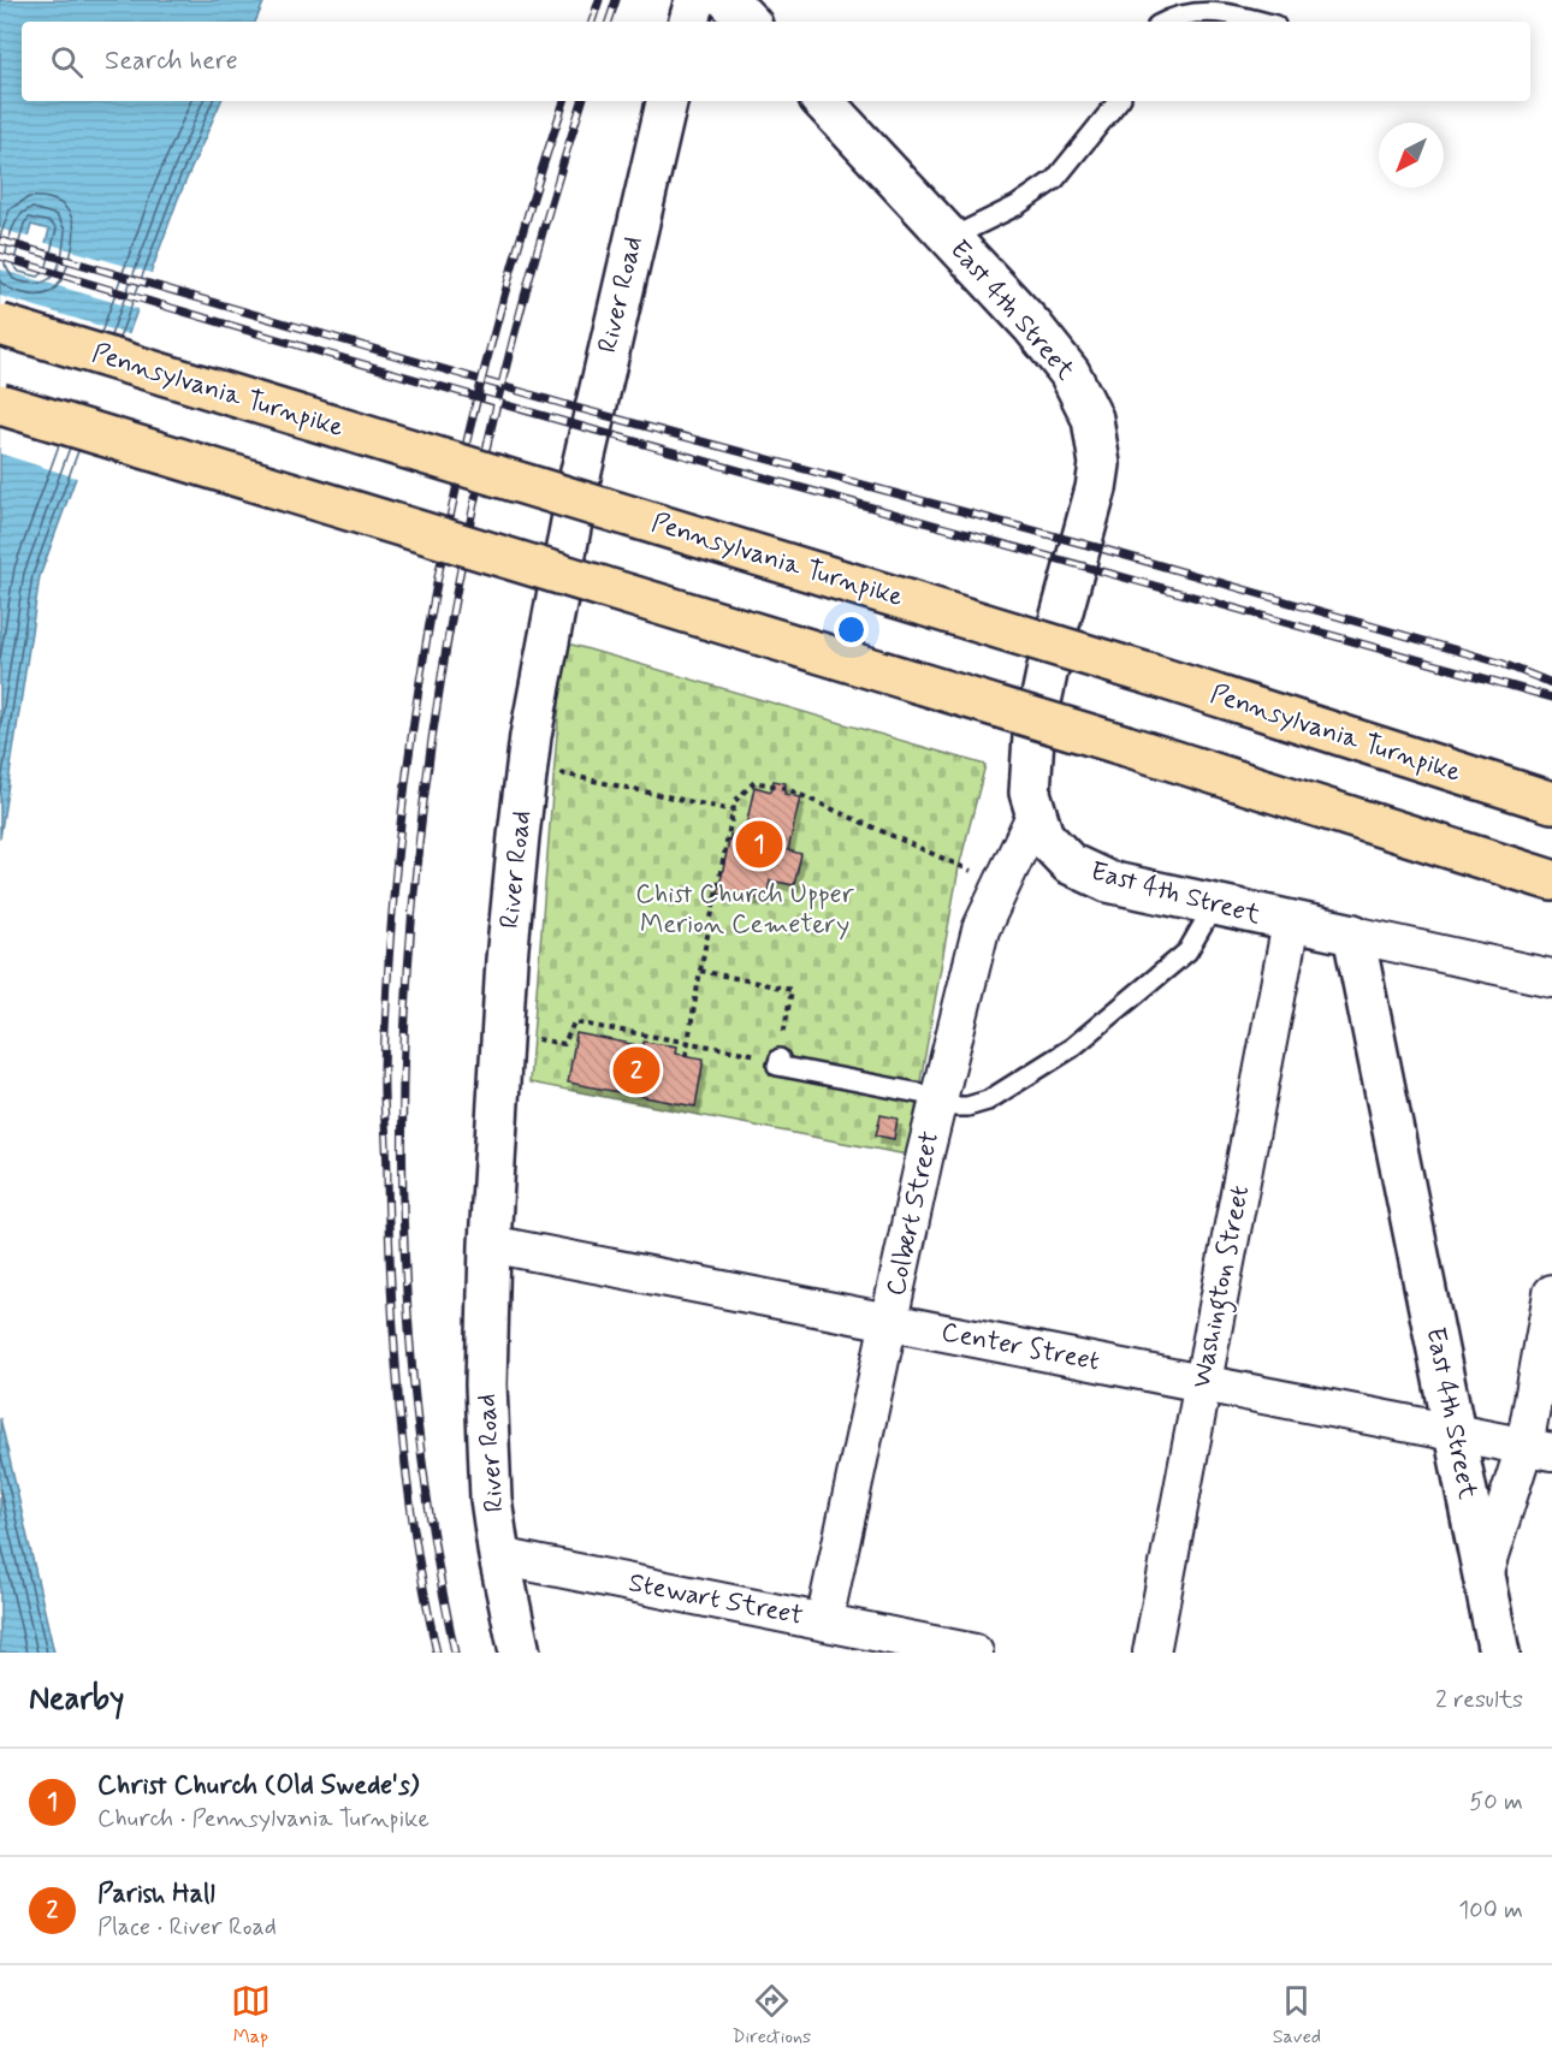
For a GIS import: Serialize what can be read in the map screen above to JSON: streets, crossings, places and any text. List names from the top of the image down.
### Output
{
  "streets": {
    "highway": ["Pennsylvania Turnpike"],
    "main road": ["River Road", "East 4th Street"],
    "street": [
      "Colbert Street",
      "Washington Street",
      "Center Street",
      "Stewart Street"
    ]
  },
  "crossings": [
    ["River Road", "Center Street"],
    ["River Road", "Stewart Street"],
    ["East 4th Street", "Colbert Street"],
    ["East 4th Street", "Washington Street"],
    ["East 4th Street", "Center Street"],
    ["Colbert Street", "Center Street"],
    ["Colbert Street", "Stewart Street"],
    ["Washington Street", "Center Street"]
  ],
  "parks": ["Chist Church Upper Merion Cemetery"],
  "north": "bottom left",
  "page": {
    "search": "Search here",
    "pins": ["1", "2"],
    "heading": ["Nearby", "2 results"],
    "list": [
      {
        "mark": "1",
        "name": "Christ Church (Old Swede's)",
        "note": "Church · Pennsylvania Turnpike",
        "value": "50 m"
      },
      {
        "mark": "2",
        "name": "Parish Hall",
        "note": "Place · River Road",
        "value": "100 m"
      }
    ],
    "nav": ["Map", "Directions", "Saved"]
  }
}
